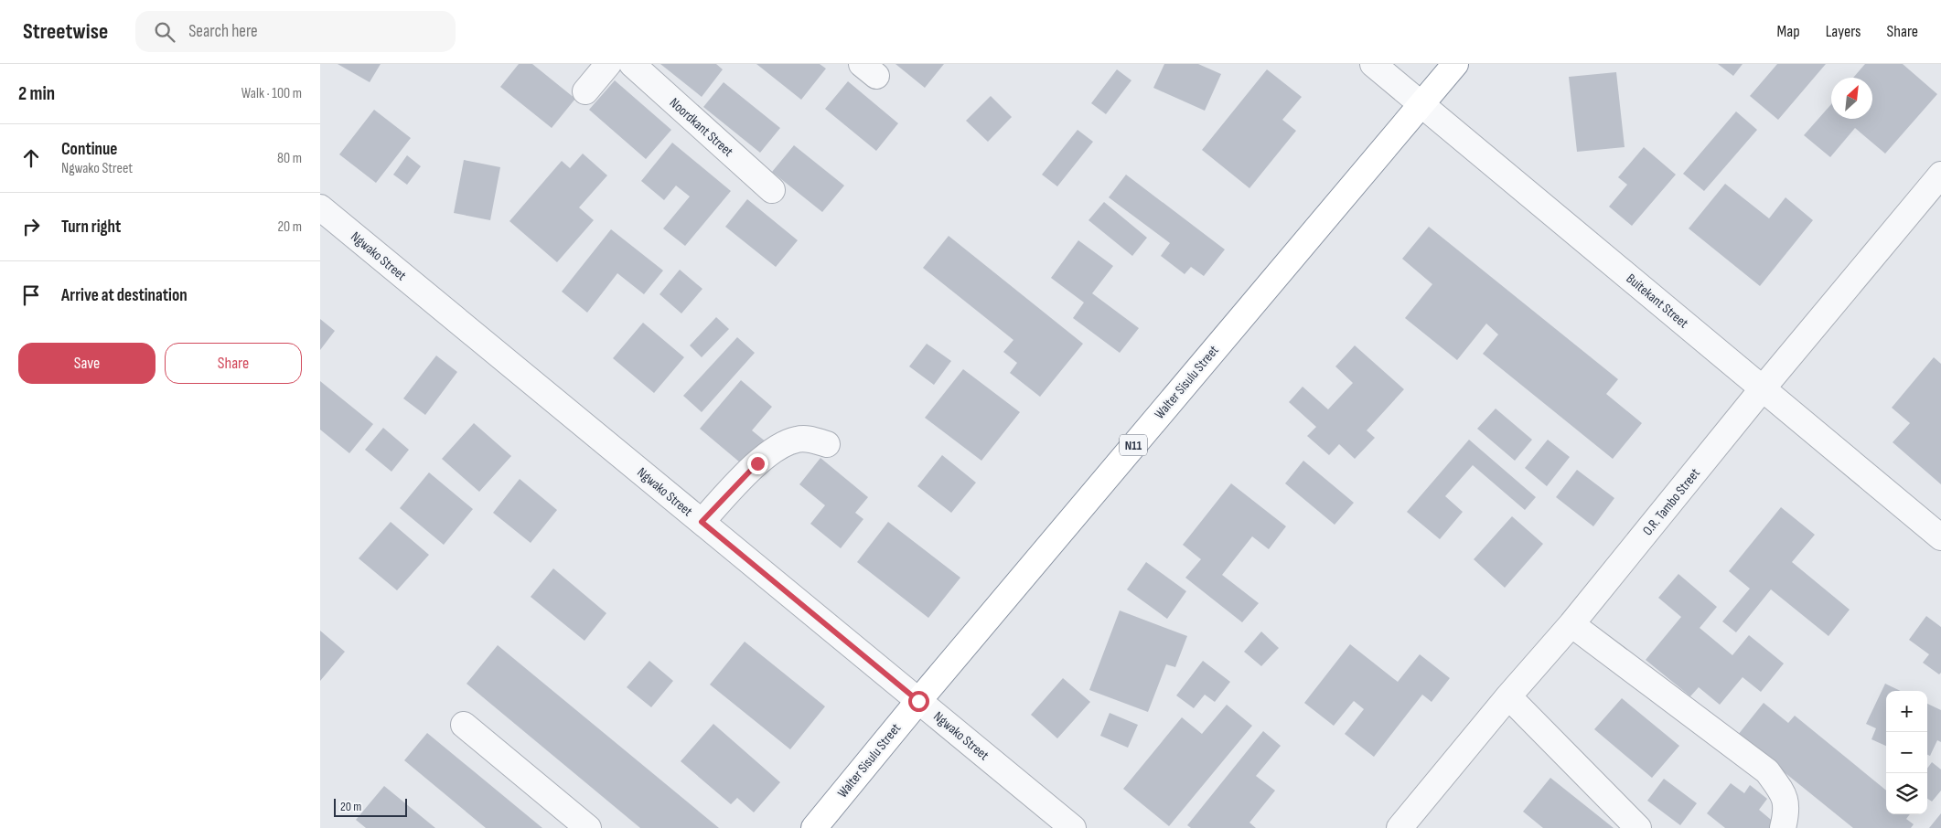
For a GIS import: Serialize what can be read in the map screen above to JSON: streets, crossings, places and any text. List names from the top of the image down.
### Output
{
  "streets": {
    "highway": ["Walter Sisulu Street", "N11"],
    "street": [
      "Noordkant Street",
      "Ngwako Street",
      "Buitekant Street",
      "O.R. Tambo Street"
    ]
  },
  "crossings": [
    ["Ngwako Street", "Walter Sisulu Street"],
    ["Buitekant Street", "Walter Sisulu Street"],
    ["Buitekant Street", "O.R. Tambo Street"]
  ],
  "scale_bar": "20 m",
  "north": "top right",
  "page": {
    "header": "Streetwise",
    "search": "Search here",
    "nav": ["Map", "Layers", "Share"],
    "heading": ["2 min", "Walk · 100 m"],
    "list": [
      ["Continue", "Ngwako Street", "80 m"],
      ["Turn right", "20 m"],
      "Arrive at destination"
    ],
    "buttons": ["Save", "Share"],
    "map_buttons": ["+", "−"],
    "scale": "20 m"
  }
}
